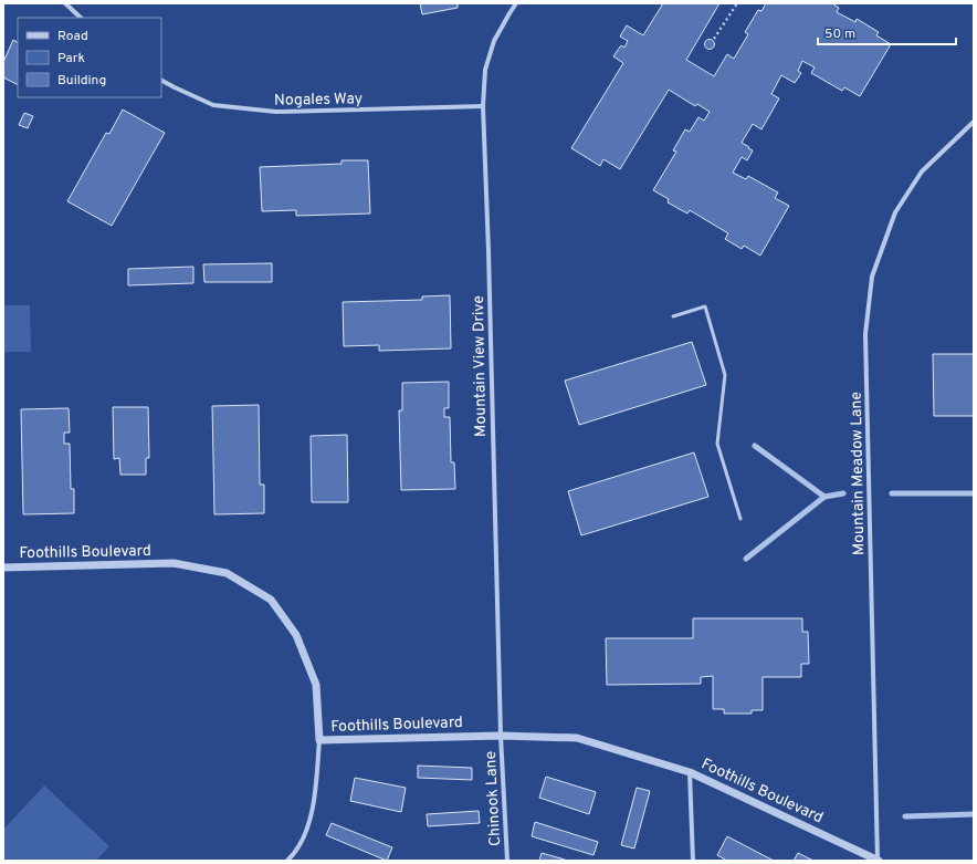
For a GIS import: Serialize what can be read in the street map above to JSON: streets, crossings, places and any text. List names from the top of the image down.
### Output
{
  "streets": {
    "street": [
      "Nogales Way",
      "Mountain View Drive",
      "Mountain Meadow Lane",
      "Foothills Boulevard",
      "Chinook Lane"
    ]
  },
  "crossings": [
    ["Nogales Way", "Mountain View Drive"],
    ["Mountain View Drive", "Foothills Boulevard"],
    ["Mountain View Drive", "Chinook Lane"],
    ["Mountain Meadow Lane", "Foothills Boulevard"],
    ["Foothills Boulevard", "Chinook Lane"]
  ],
  "legend": ["Road", "Park", "Building"],
  "scale_bar": "50 m"
}
